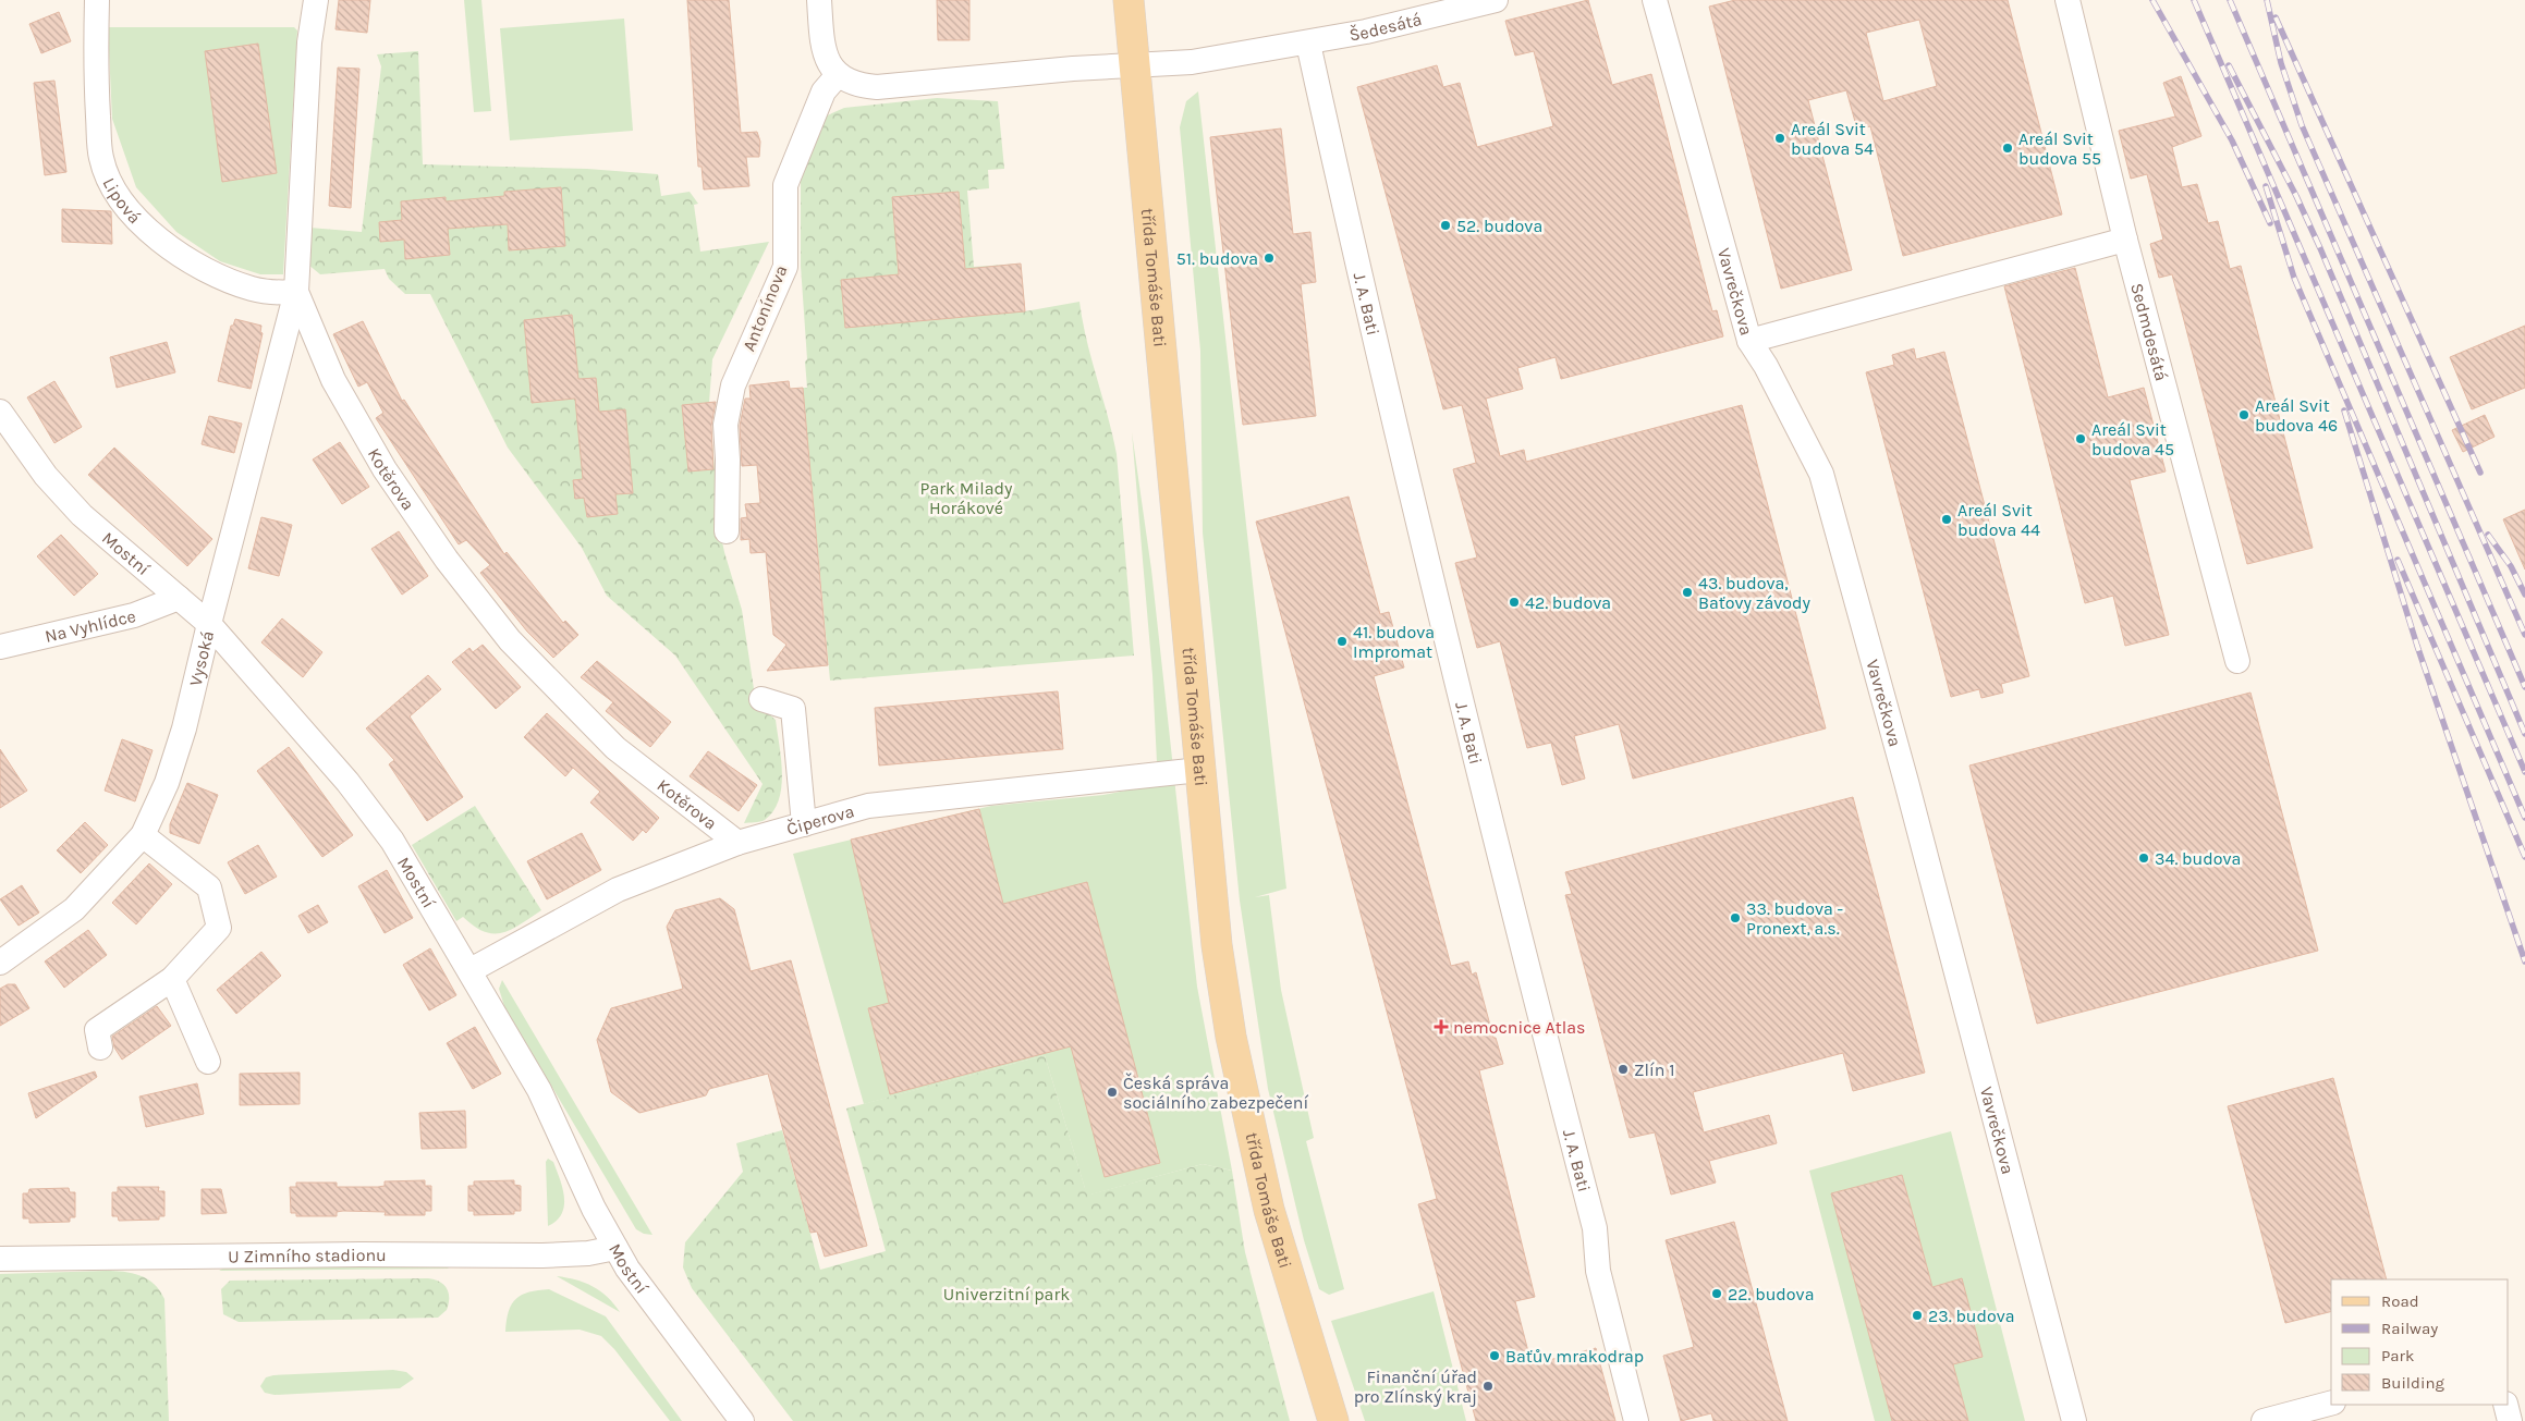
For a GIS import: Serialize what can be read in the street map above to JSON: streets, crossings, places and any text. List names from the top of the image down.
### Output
{
  "streets": {
    "main road": ["třída Tomáše Bati"],
    "street": [
      "Šedesátá",
      "Lipová",
      "Vavrečkova",
      "J. A. Bati",
      "Antonínova",
      "Sedmdesátá",
      "Kotěrova",
      "Mostní",
      "Na Vyhlídce",
      "Vysoká",
      "Čiperova",
      "U Zimního stadionu"
    ]
  },
  "crossings": [
    ["Šedesátá", "třída Tomáše Bati"],
    ["Šedesátá", "J. A. Bati"],
    ["Šedesátá", "Antonínova"],
    ["Lipová", "Kotěrova"],
    ["Lipová", "Vysoká"],
    ["třída Tomáše Bati", "Čiperova"],
    ["Kotěrova", "Vysoká"],
    ["Kotěrova", "Čiperova"],
    ["Mostní", "Na Vyhlídce"],
    ["Mostní", "Vysoká"],
    ["Mostní", "Čiperova"],
    ["Mostní", "U Zimního stadionu"]
  ],
  "parks": ["Park Milady Horákové", "Univerzitní park"],
  "places": {
    "other": [
      "Areál Svit budova 54",
      "Areál Svit budova 55",
      "52. budova",
      "51. budova",
      "Areál Svit budova 46",
      "Areál Svit budova 45",
      "Areál Svit budova 44",
      "43. budova, Baťovy závody",
      "42. budova",
      "41. budova Impromat",
      "34. budova",
      "33. budova - Pronext, a.s.",
      "Zlín 1",
      "Česká správa sociálního zabezpečení",
      "22. budova",
      "23. budova",
      "Baťův mrakodrap",
      "Finanční úřad pro Zlínský kraj"
    ],
    "health": ["nemocnice Atlas"]
  },
  "legend": [
    "Road",
    "Railway",
    "Park",
    "Building"
  ]
}
